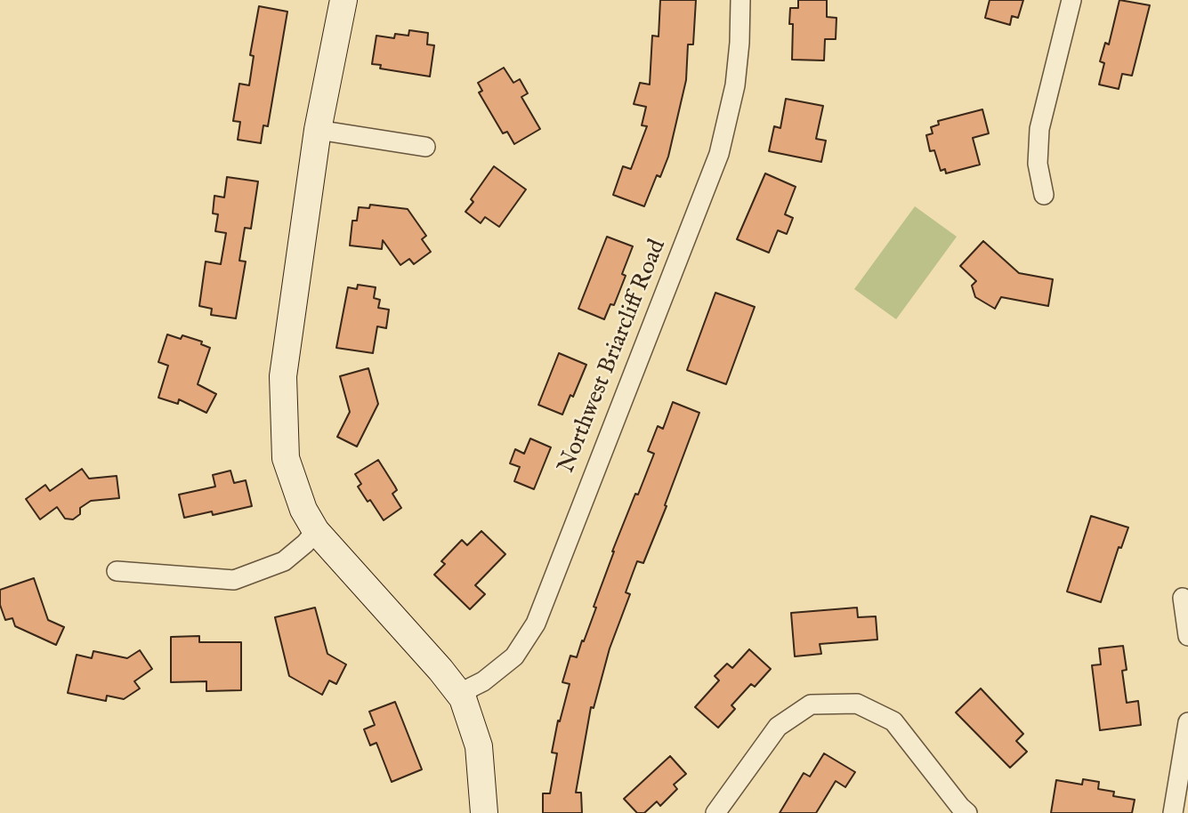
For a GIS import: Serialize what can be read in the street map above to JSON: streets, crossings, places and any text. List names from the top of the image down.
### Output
{
  "streets": {
    "street": ["Northwest Briarcliff Road"]
  }
}
